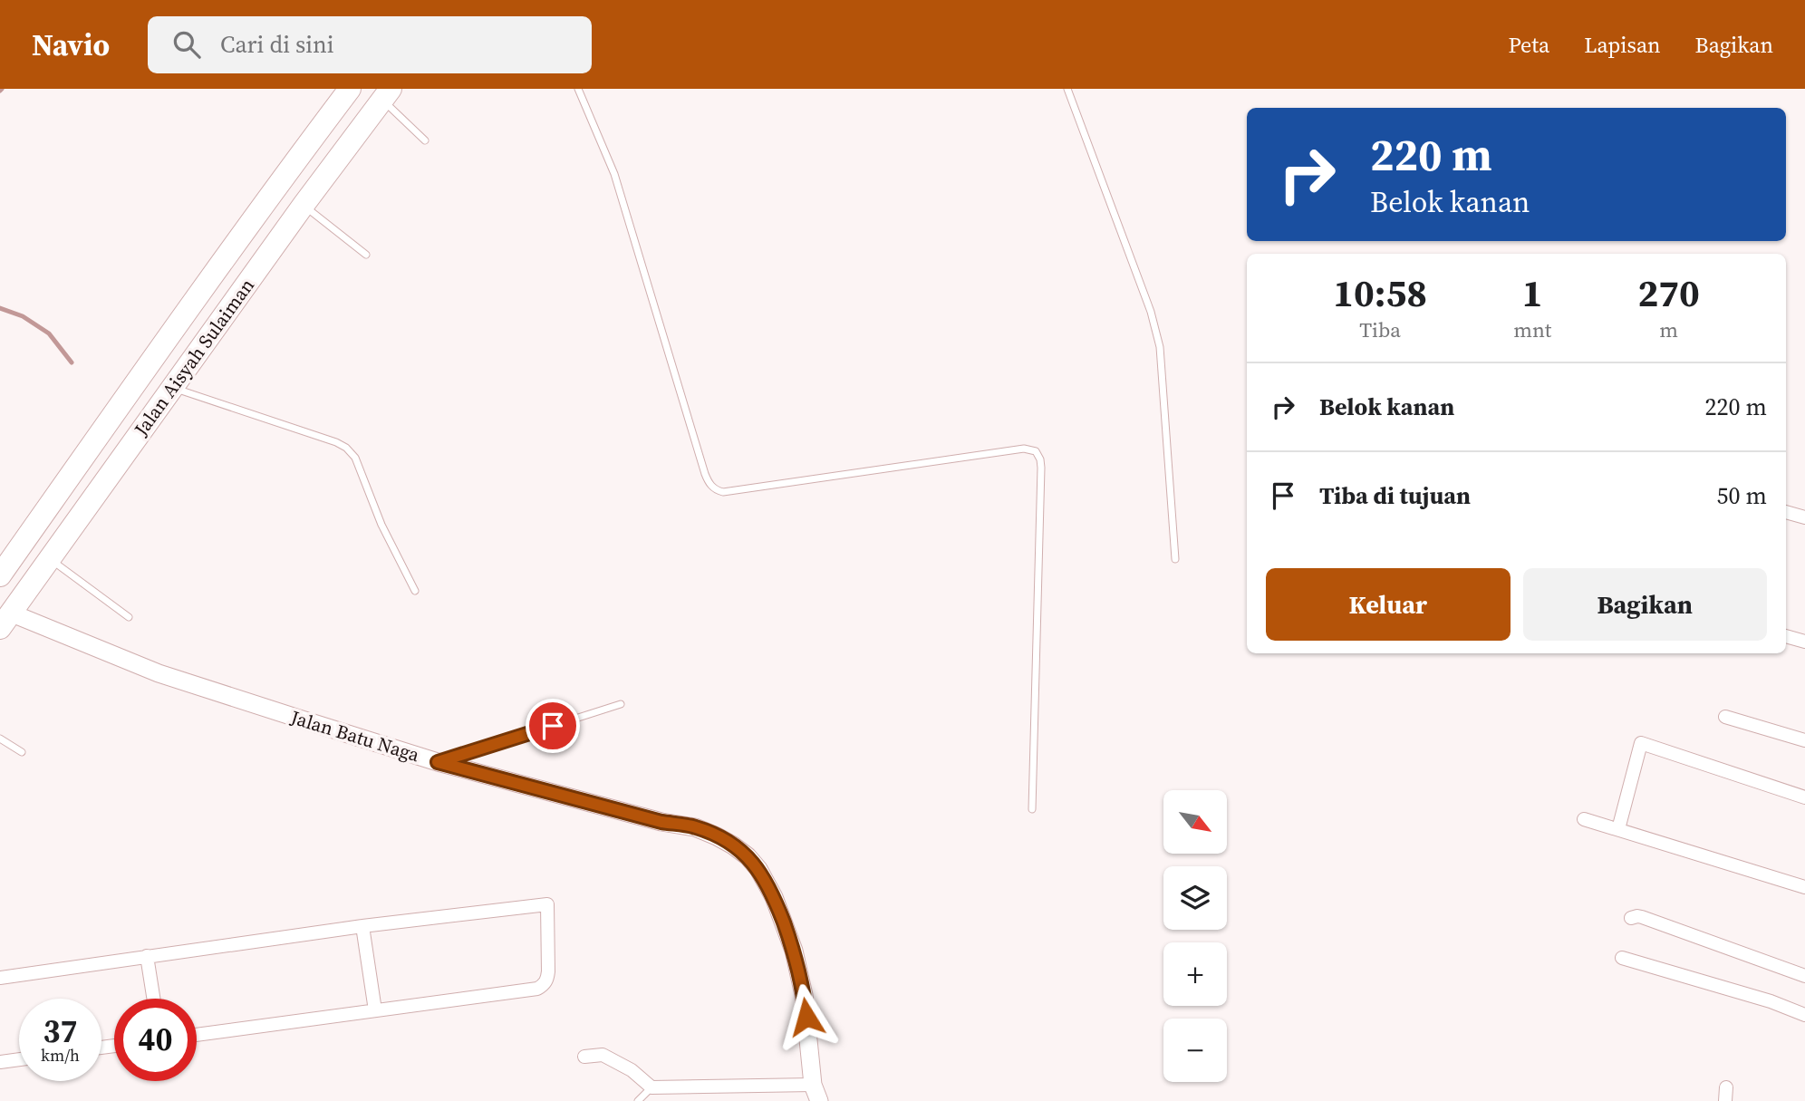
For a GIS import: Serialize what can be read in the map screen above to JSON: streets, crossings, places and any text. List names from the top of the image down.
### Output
{
  "streets": {
    "highway": ["Jalan Aisyah Sulaiman"],
    "street": ["Jalan Batu Naga"]
  },
  "crossings": [
    ["Jalan Aisyah Sulaiman", "Jalan Batu Naga"]
  ],
  "north": "bottom right",
  "page": {
    "header": "Navio",
    "search": "Cari di sini",
    "nav": ["Peta", "Lapisan", "Bagikan"],
    "turn": ["220 m", "Belok kanan"],
    "eta": [
      "10:58",
      "Tiba",
      "1",
      "mnt",
      "270",
      "m"
    ],
    "list": [
      {
        "name": "Belok kanan",
        "value": "220 m"
      },
      {
        "name": "Tiba di tujuan",
        "value": "50 m"
      }
    ],
    "buttons": ["Keluar", "Bagikan"],
    "map_buttons": ["+", "−"],
    "speed": "37 km/h",
    "limit": "40"
  }
}
